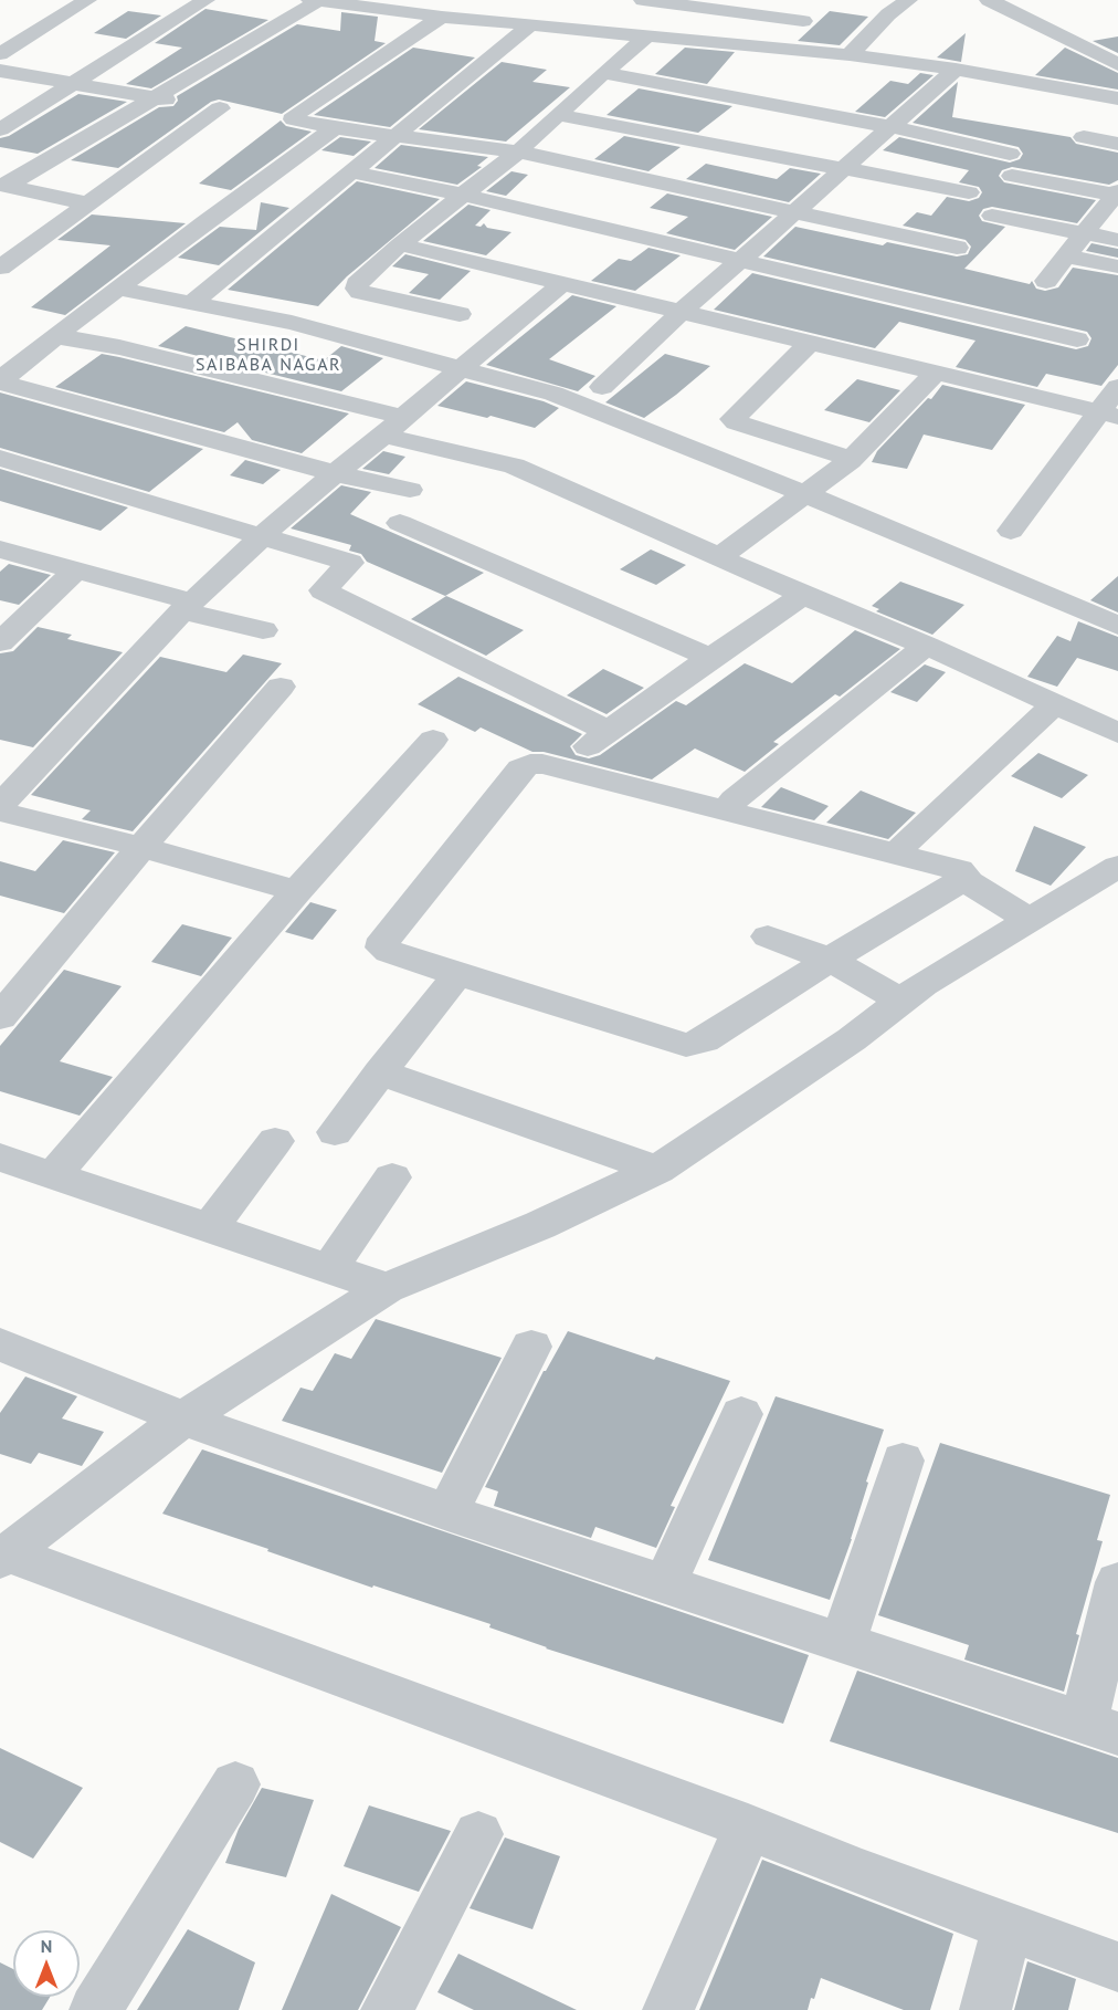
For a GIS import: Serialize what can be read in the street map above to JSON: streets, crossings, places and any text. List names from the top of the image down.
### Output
{
  "districts": ["SHIRDI SAIBABA NAGAR"],
  "north": "top"
}
